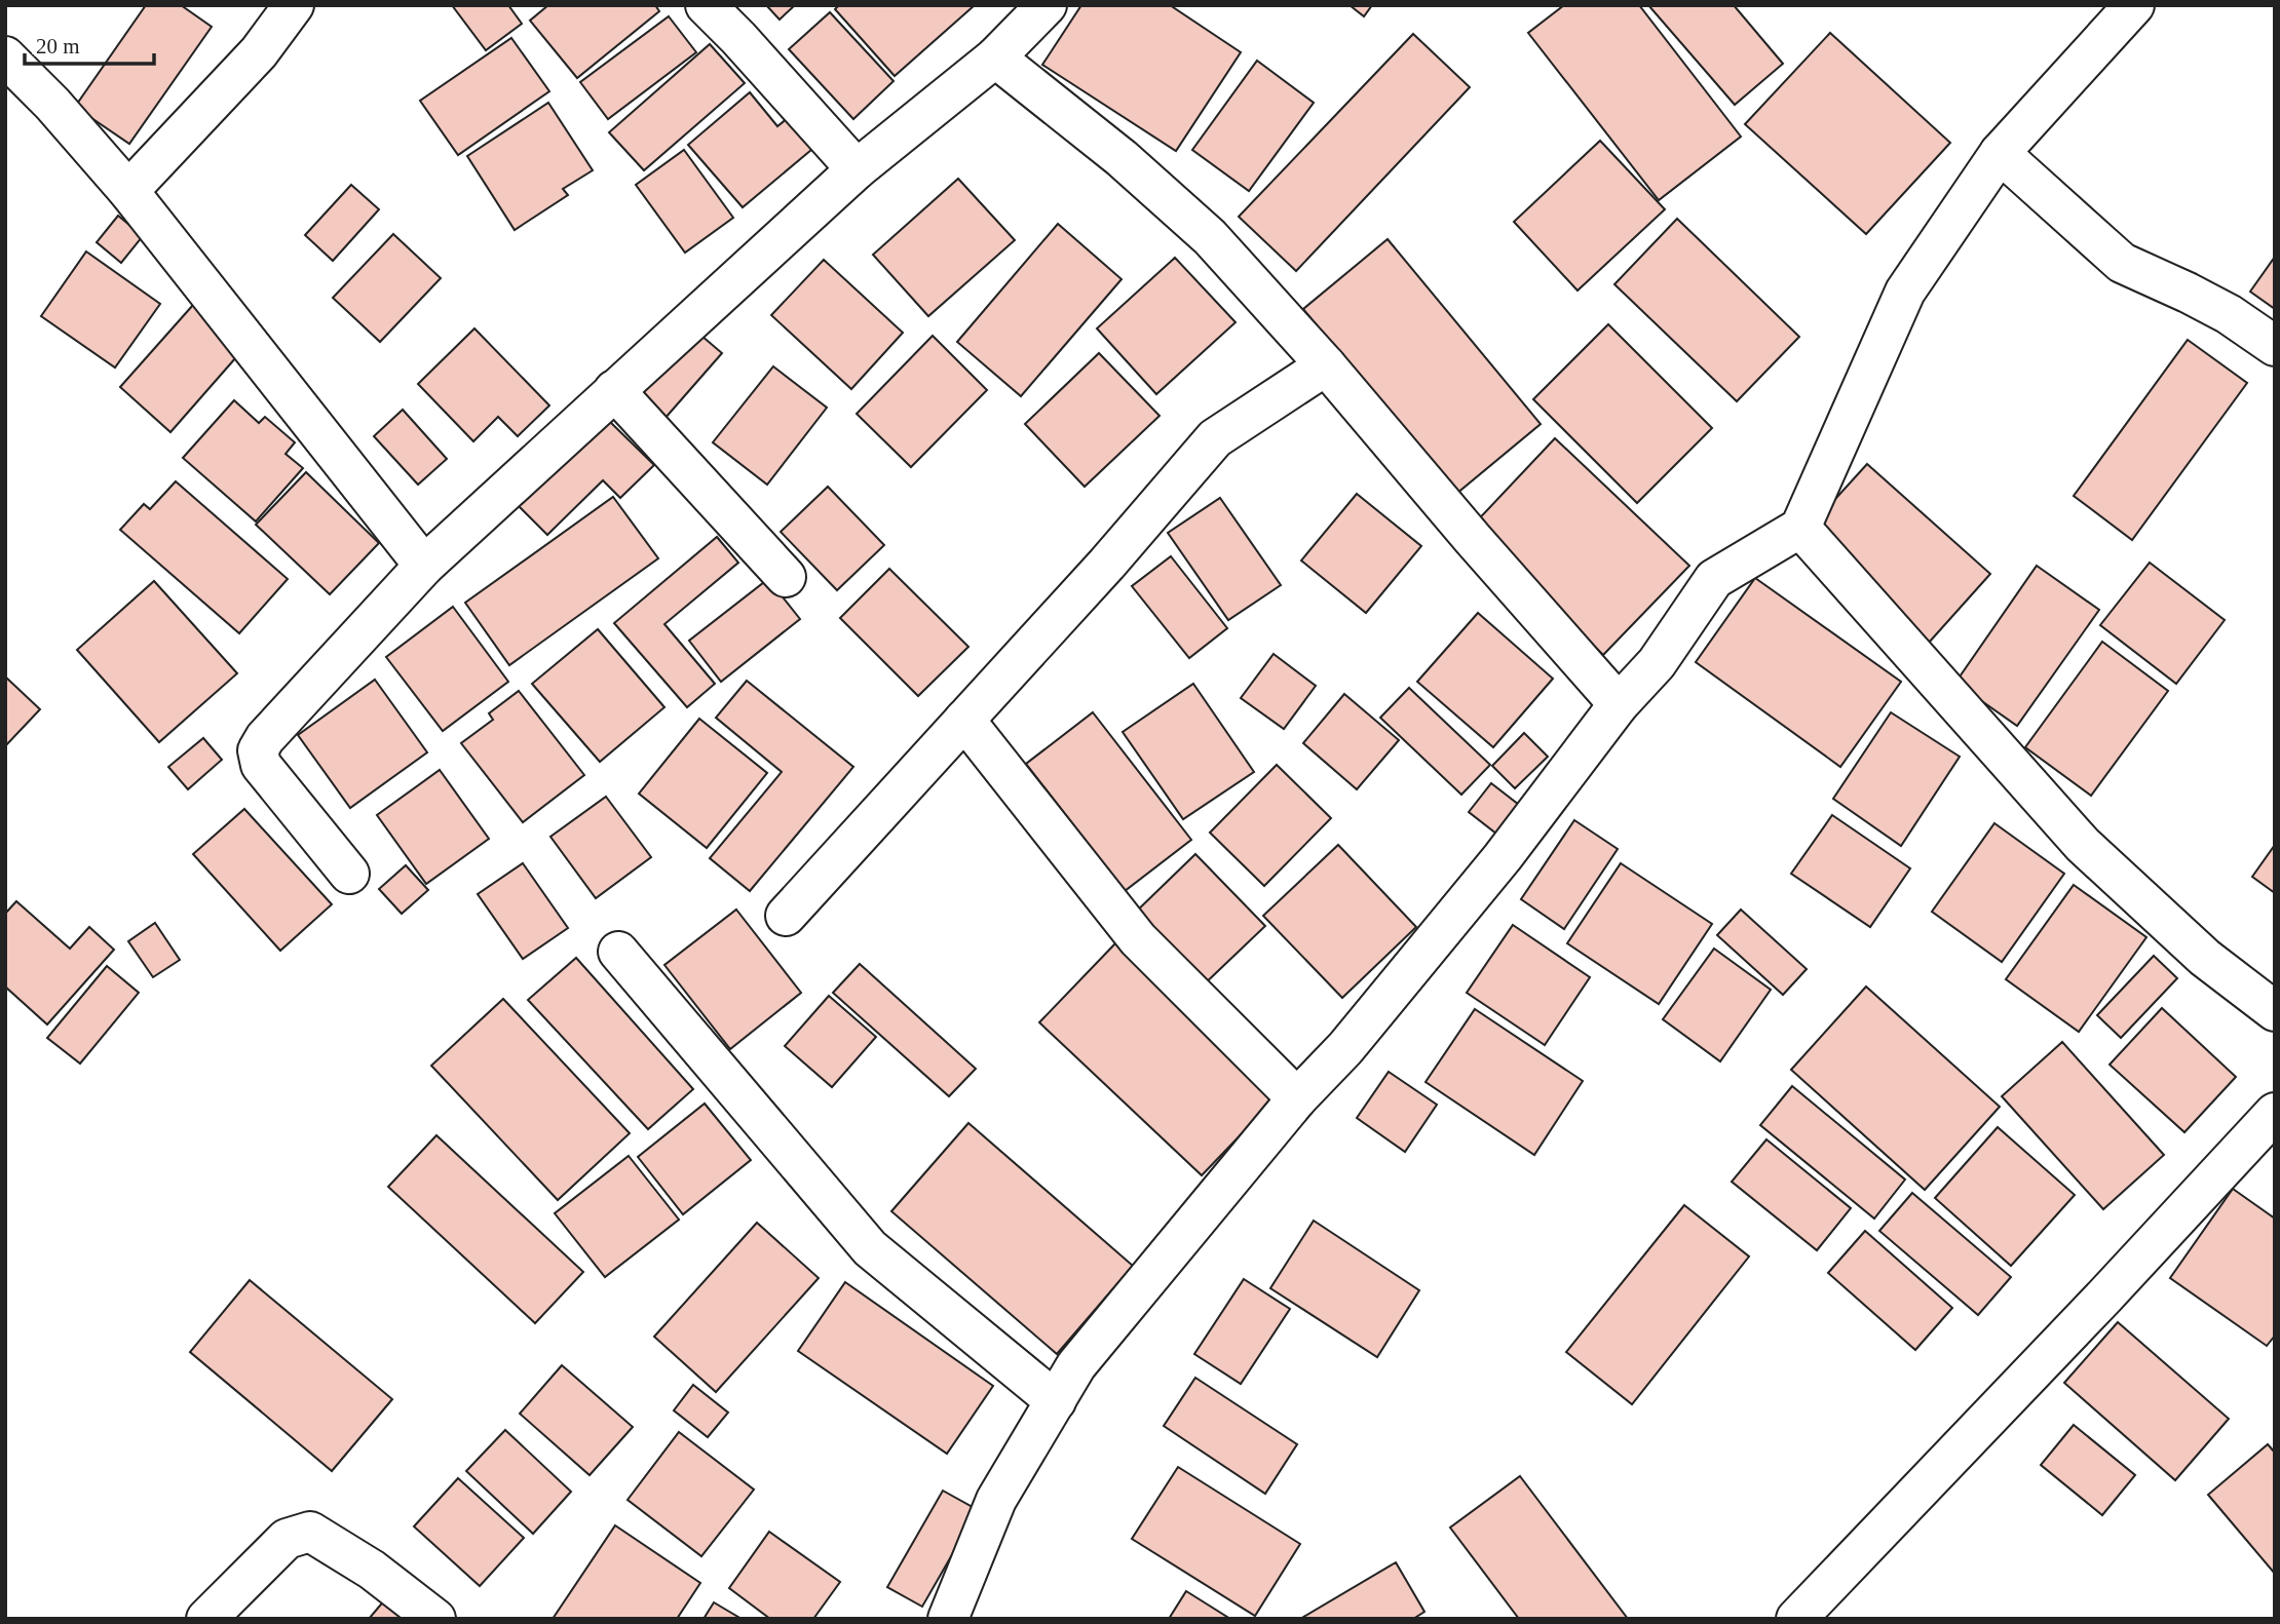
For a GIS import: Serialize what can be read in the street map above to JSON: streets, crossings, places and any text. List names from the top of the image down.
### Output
{
  "scale_bar": "20 m"
}
